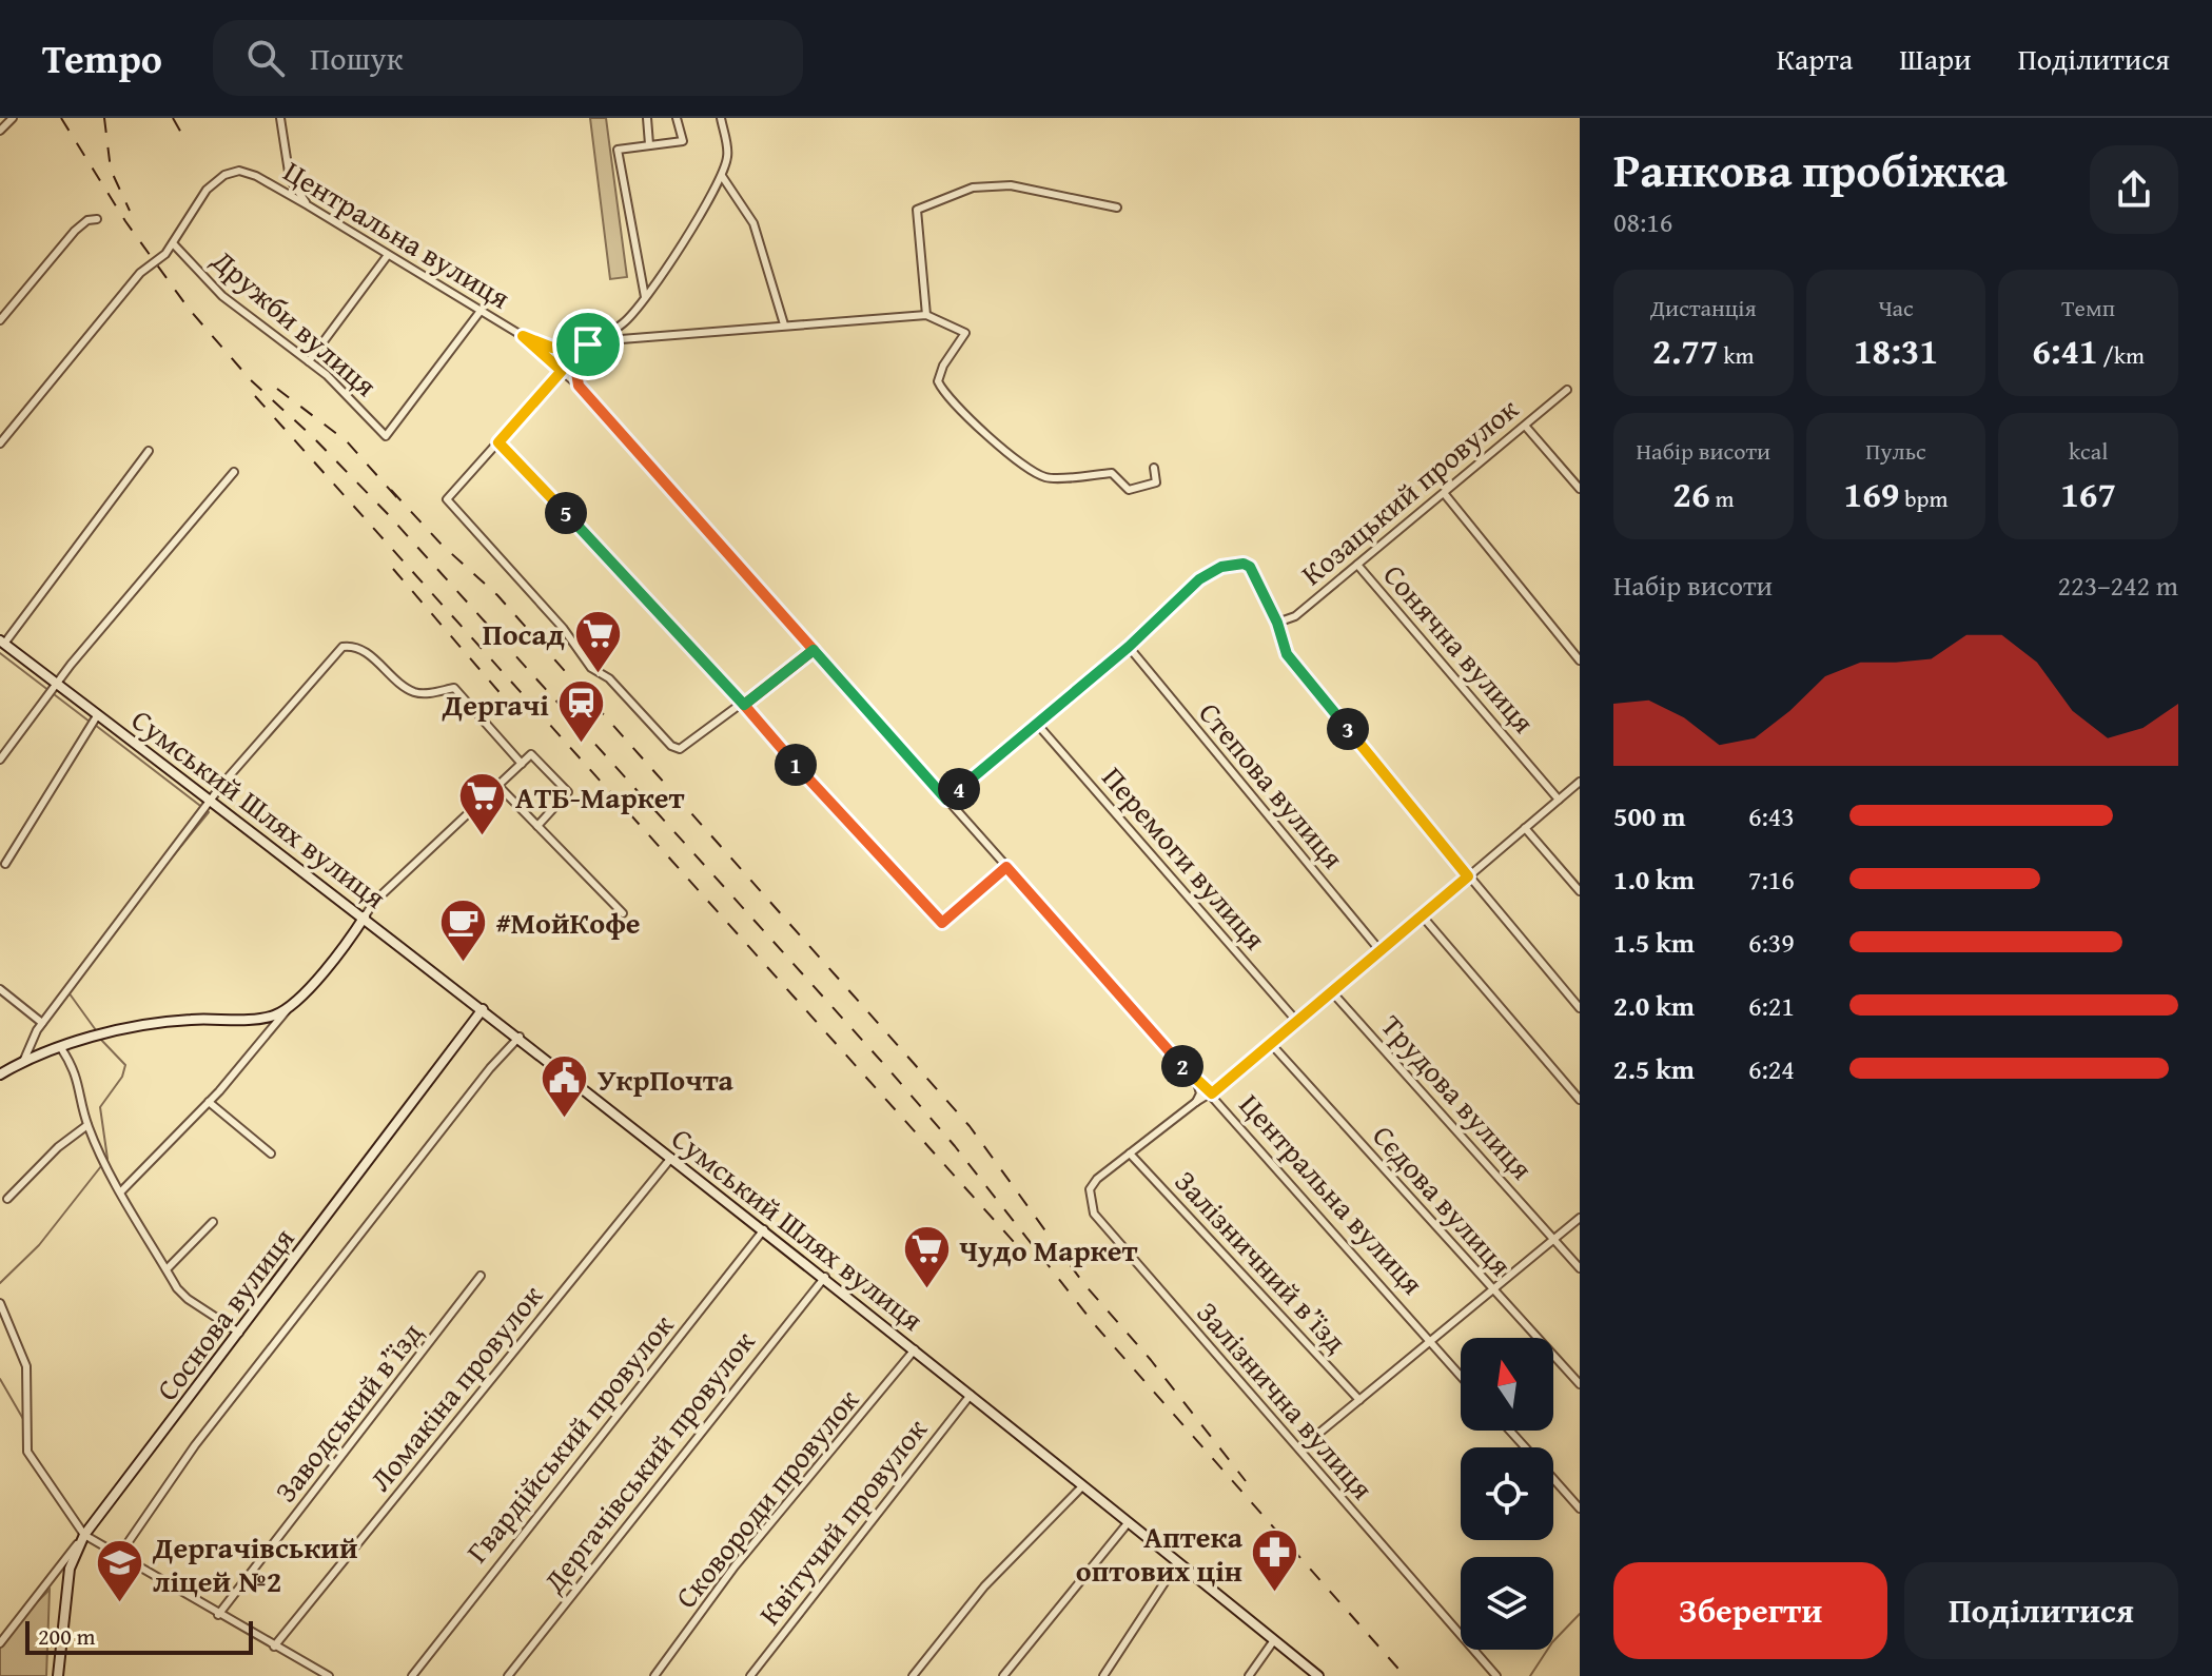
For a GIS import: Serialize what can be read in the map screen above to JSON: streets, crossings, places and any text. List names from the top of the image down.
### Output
{
  "streets": {
    "main road": ["Сумський Шлях вулиця", "Соснова вулиця"],
    "street": [
      "Центральна вулиця",
      "Дружби вулиця",
      "Козацький провулок",
      "Сонячна вулиця",
      "Степова вулиця",
      "Перемоги вулиця",
      "Трудова вулиця",
      "Сєдова вулиця",
      "Залізничний в’їзд",
      "Ломакіна провулок",
      "Залізнична вулиця",
      "Заводський в’їзд",
      "Гвардійський провулок",
      "Дергачівський провулок",
      "Сковороди провулок",
      "Квітучий провулок"
    ]
  },
  "crossings": [
    ["Центральна вулиця", "Дружби вулиця"],
    ["Козацький провулок", "Сонячна вулиця"],
    ["Сумський Шлях вулиця", "Соснова вулиця"],
    ["Сумський Шлях вулиця", "Ломакіна провулок"],
    ["Сумський Шлях вулиця", "Гвардійський провулок"],
    ["Сумський Шлях вулиця", "Дергачівський провулок"],
    ["Сумський Шлях вулиця", "Сковороди провулок"],
    ["Сумський Шлях вулиця", "Квітучий провулок"],
    ["Залізничний в’їзд", "Залізнична вулиця"]
  ],
  "places": {
    "supermarket": ["Посад", "АТБ-Маркет", "Чудо Маркет"],
    "station": ["Дергачі"],
    "cafe": ["#МойКофе"],
    "public building": ["УкрПочта"],
    "pharmacy": ["Аптека оптових цін"],
    "school or university": ["Дергачівський ліцей №2"]
  },
  "scale_bar": "200 m",
  "north": "top",
  "page": {
    "header": "Tempo",
    "search": "Пошук",
    "nav": ["Карта", "Шари", "Поділитися"],
    "heading": ["Ранкова пробіжка", "08:16"],
    "stats": [
      ["Дистанція", "2.77 km"],
      ["Час", "18:31"],
      ["Темп", "6:41 /km"],
      ["Набір висоти", "26 m"],
      ["Пульс", "169 bpm"],
      ["kcal", "167"]
    ],
    "pins": [
      "5",
      "3",
      "1",
      "4",
      "2"
    ],
    "chart": ["Набір висоти", "223–242 m"],
    "list": [
      {
        "name": "500 m",
        "note": "6:43"
      },
      {
        "name": "1.0 km",
        "note": "7:16"
      },
      {
        "name": "1.5 km",
        "note": "6:39"
      },
      {
        "name": "2.0 km",
        "note": "6:21"
      },
      {
        "name": "2.5 km",
        "note": "6:24"
      }
    ],
    "buttons": ["Зберегти", "Поділитися"],
    "scale": "200 m"
  }
}
